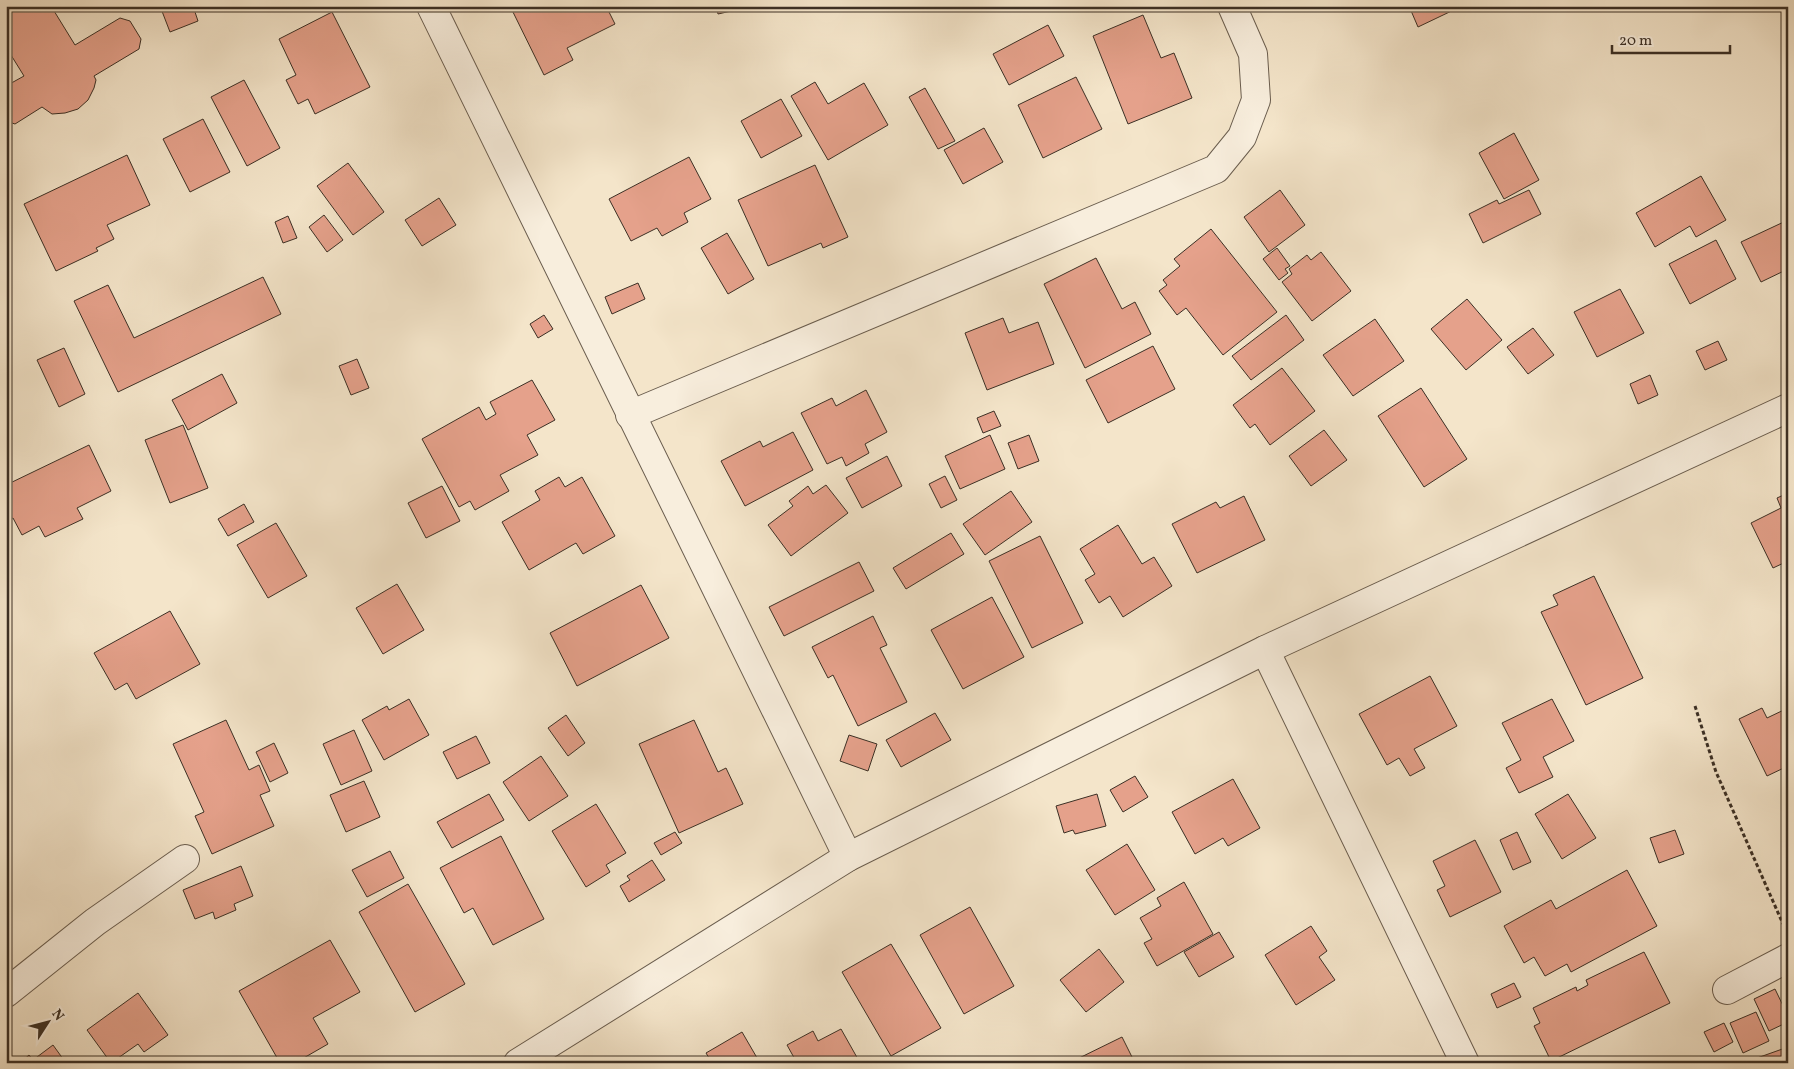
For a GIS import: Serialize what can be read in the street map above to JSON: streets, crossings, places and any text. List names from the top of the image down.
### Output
{
  "scale_bar": "20 m",
  "north": "top right"
}
